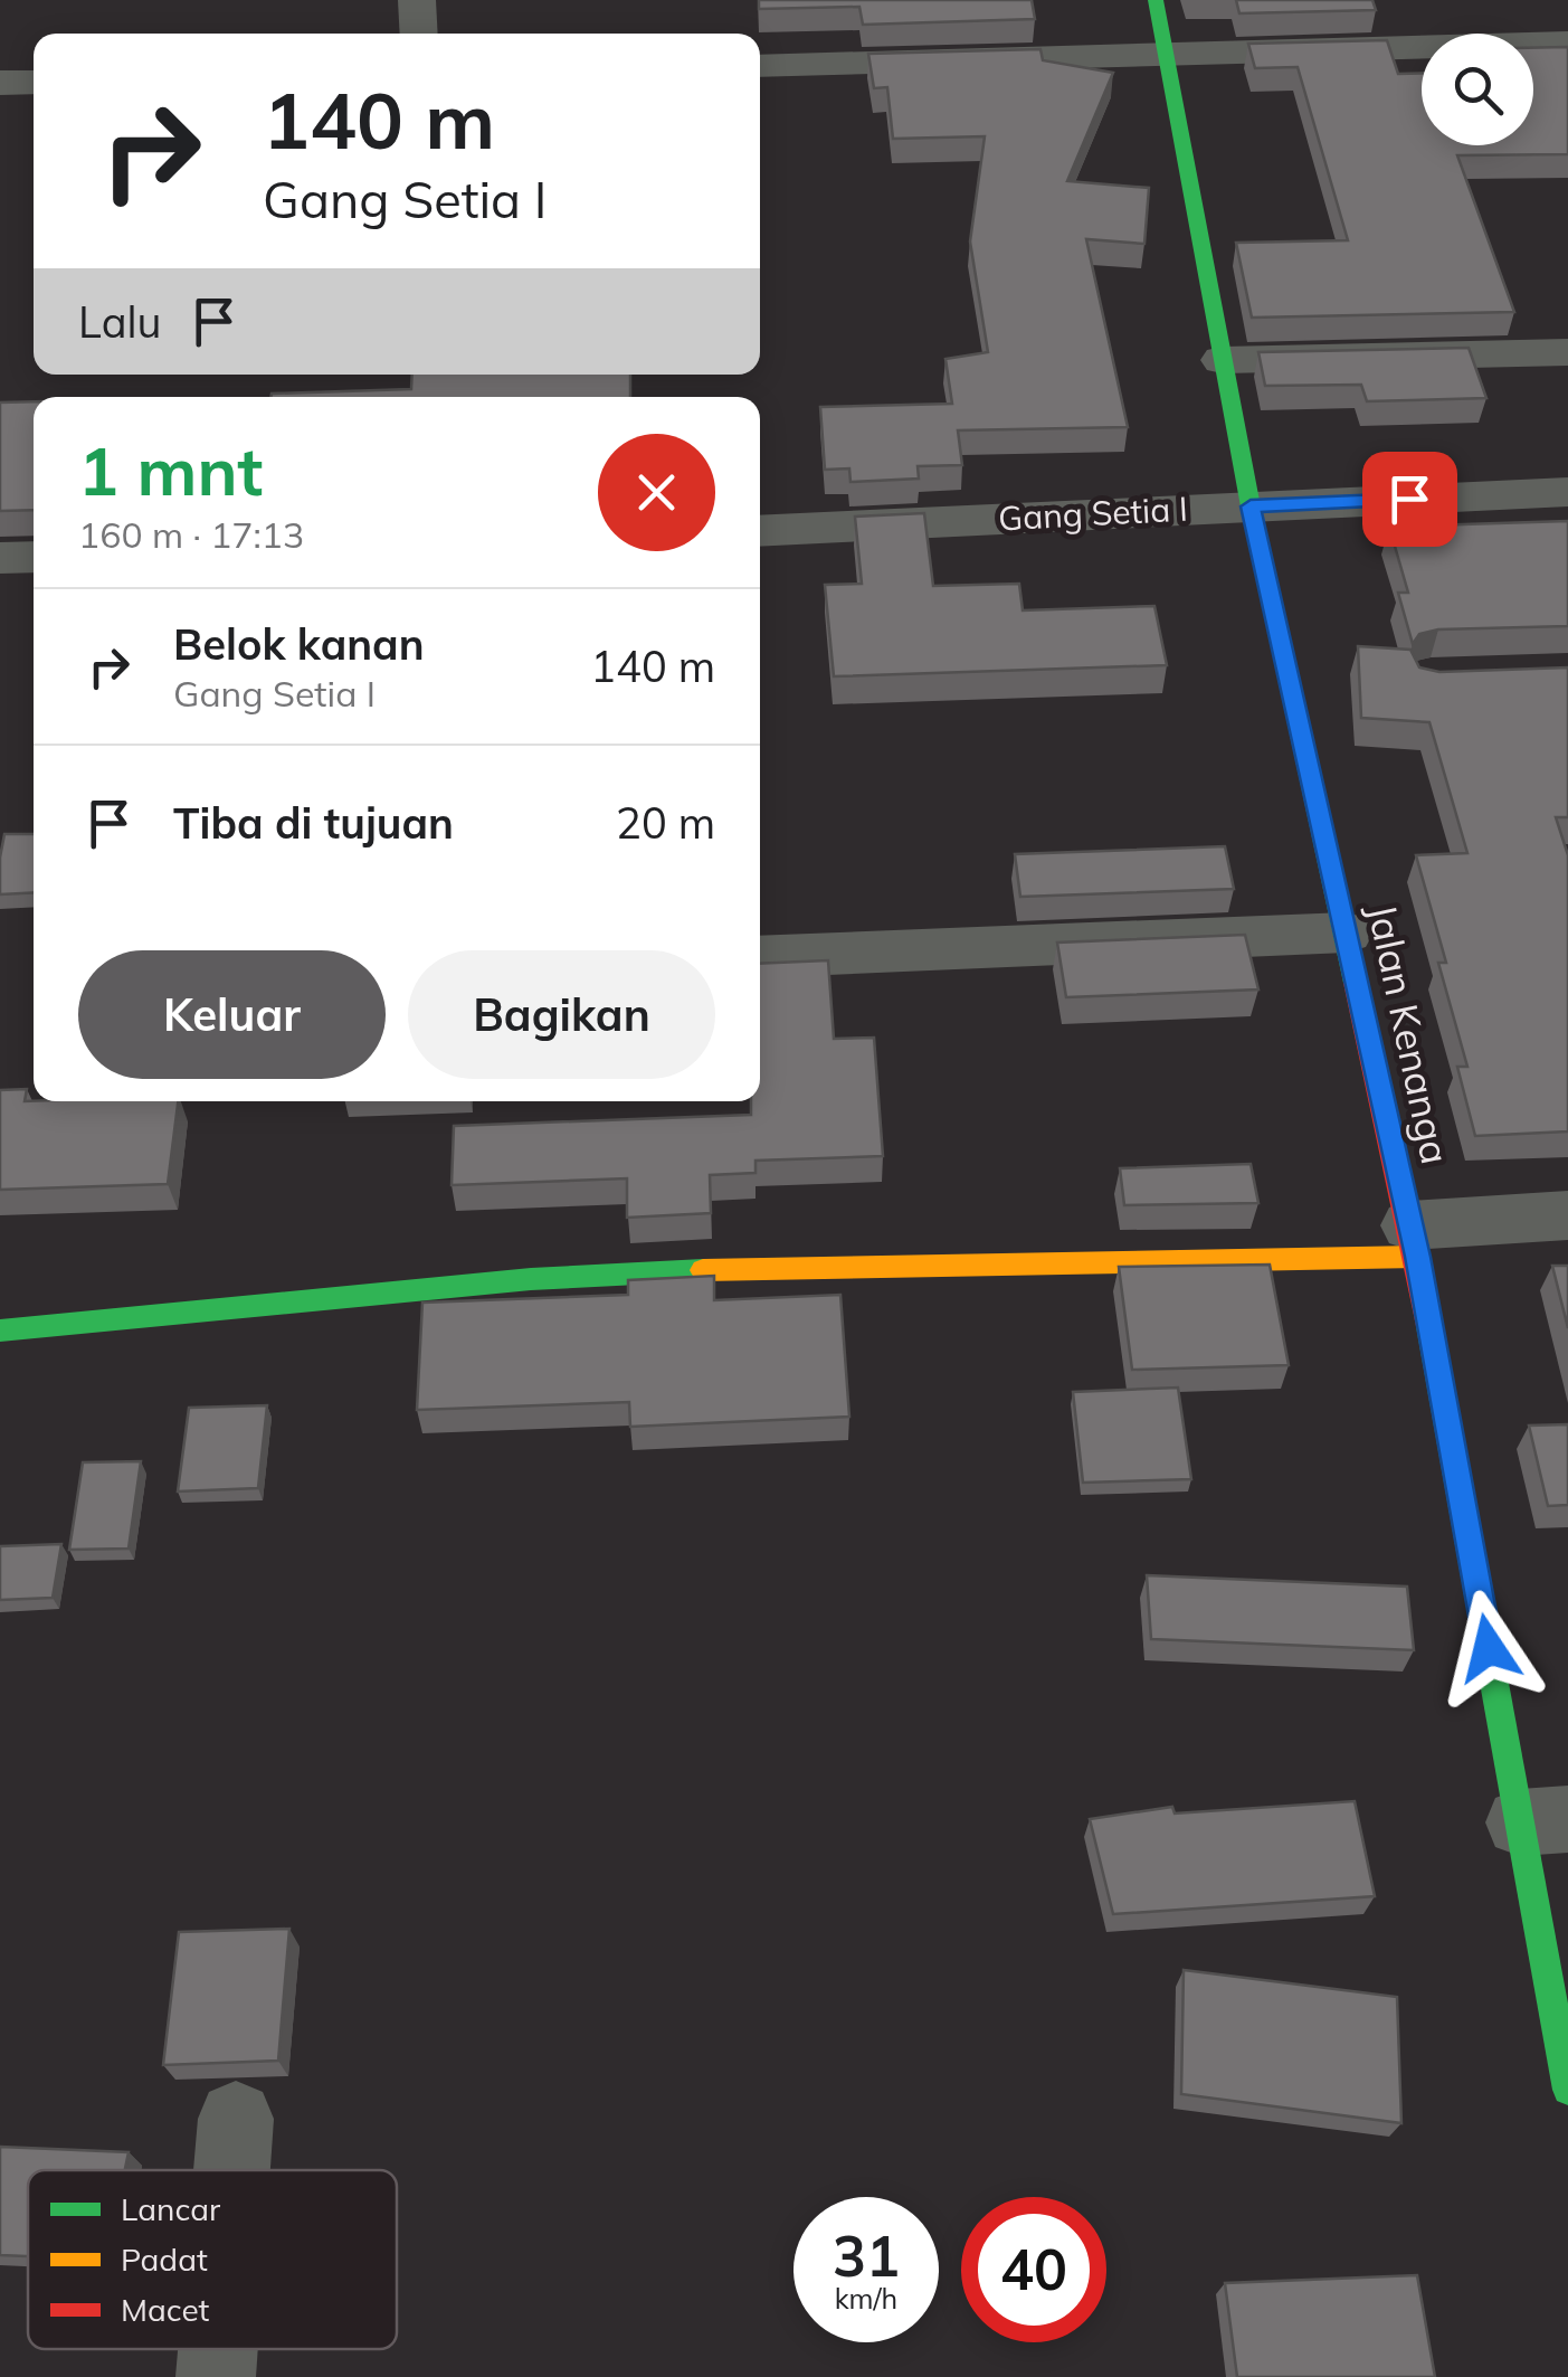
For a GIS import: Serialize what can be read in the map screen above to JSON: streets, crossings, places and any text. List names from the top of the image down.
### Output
{
  "streets": {
    "street": ["Gang Setia I", "Jalan Kenanga"]
  },
  "crossings": [
    ["Gang Setia I", "Jalan Kenanga"]
  ],
  "legend": ["Lancar", "Padat", "Macet"],
  "page": {
    "turn": ["140 m", "Gang Setia I"],
    "then": "Lalu",
    "heading": ["1 mnt", "160 m · 17:13"],
    "list": [
      {
        "name": "Belok kanan",
        "note": "Gang Setia I",
        "value": "140 m"
      },
      {
        "name": "Tiba di tujuan",
        "value": "20 m"
      }
    ],
    "buttons": ["Keluar", "Bagikan"],
    "speed": "31 km/h",
    "limit": "40"
  }
}
